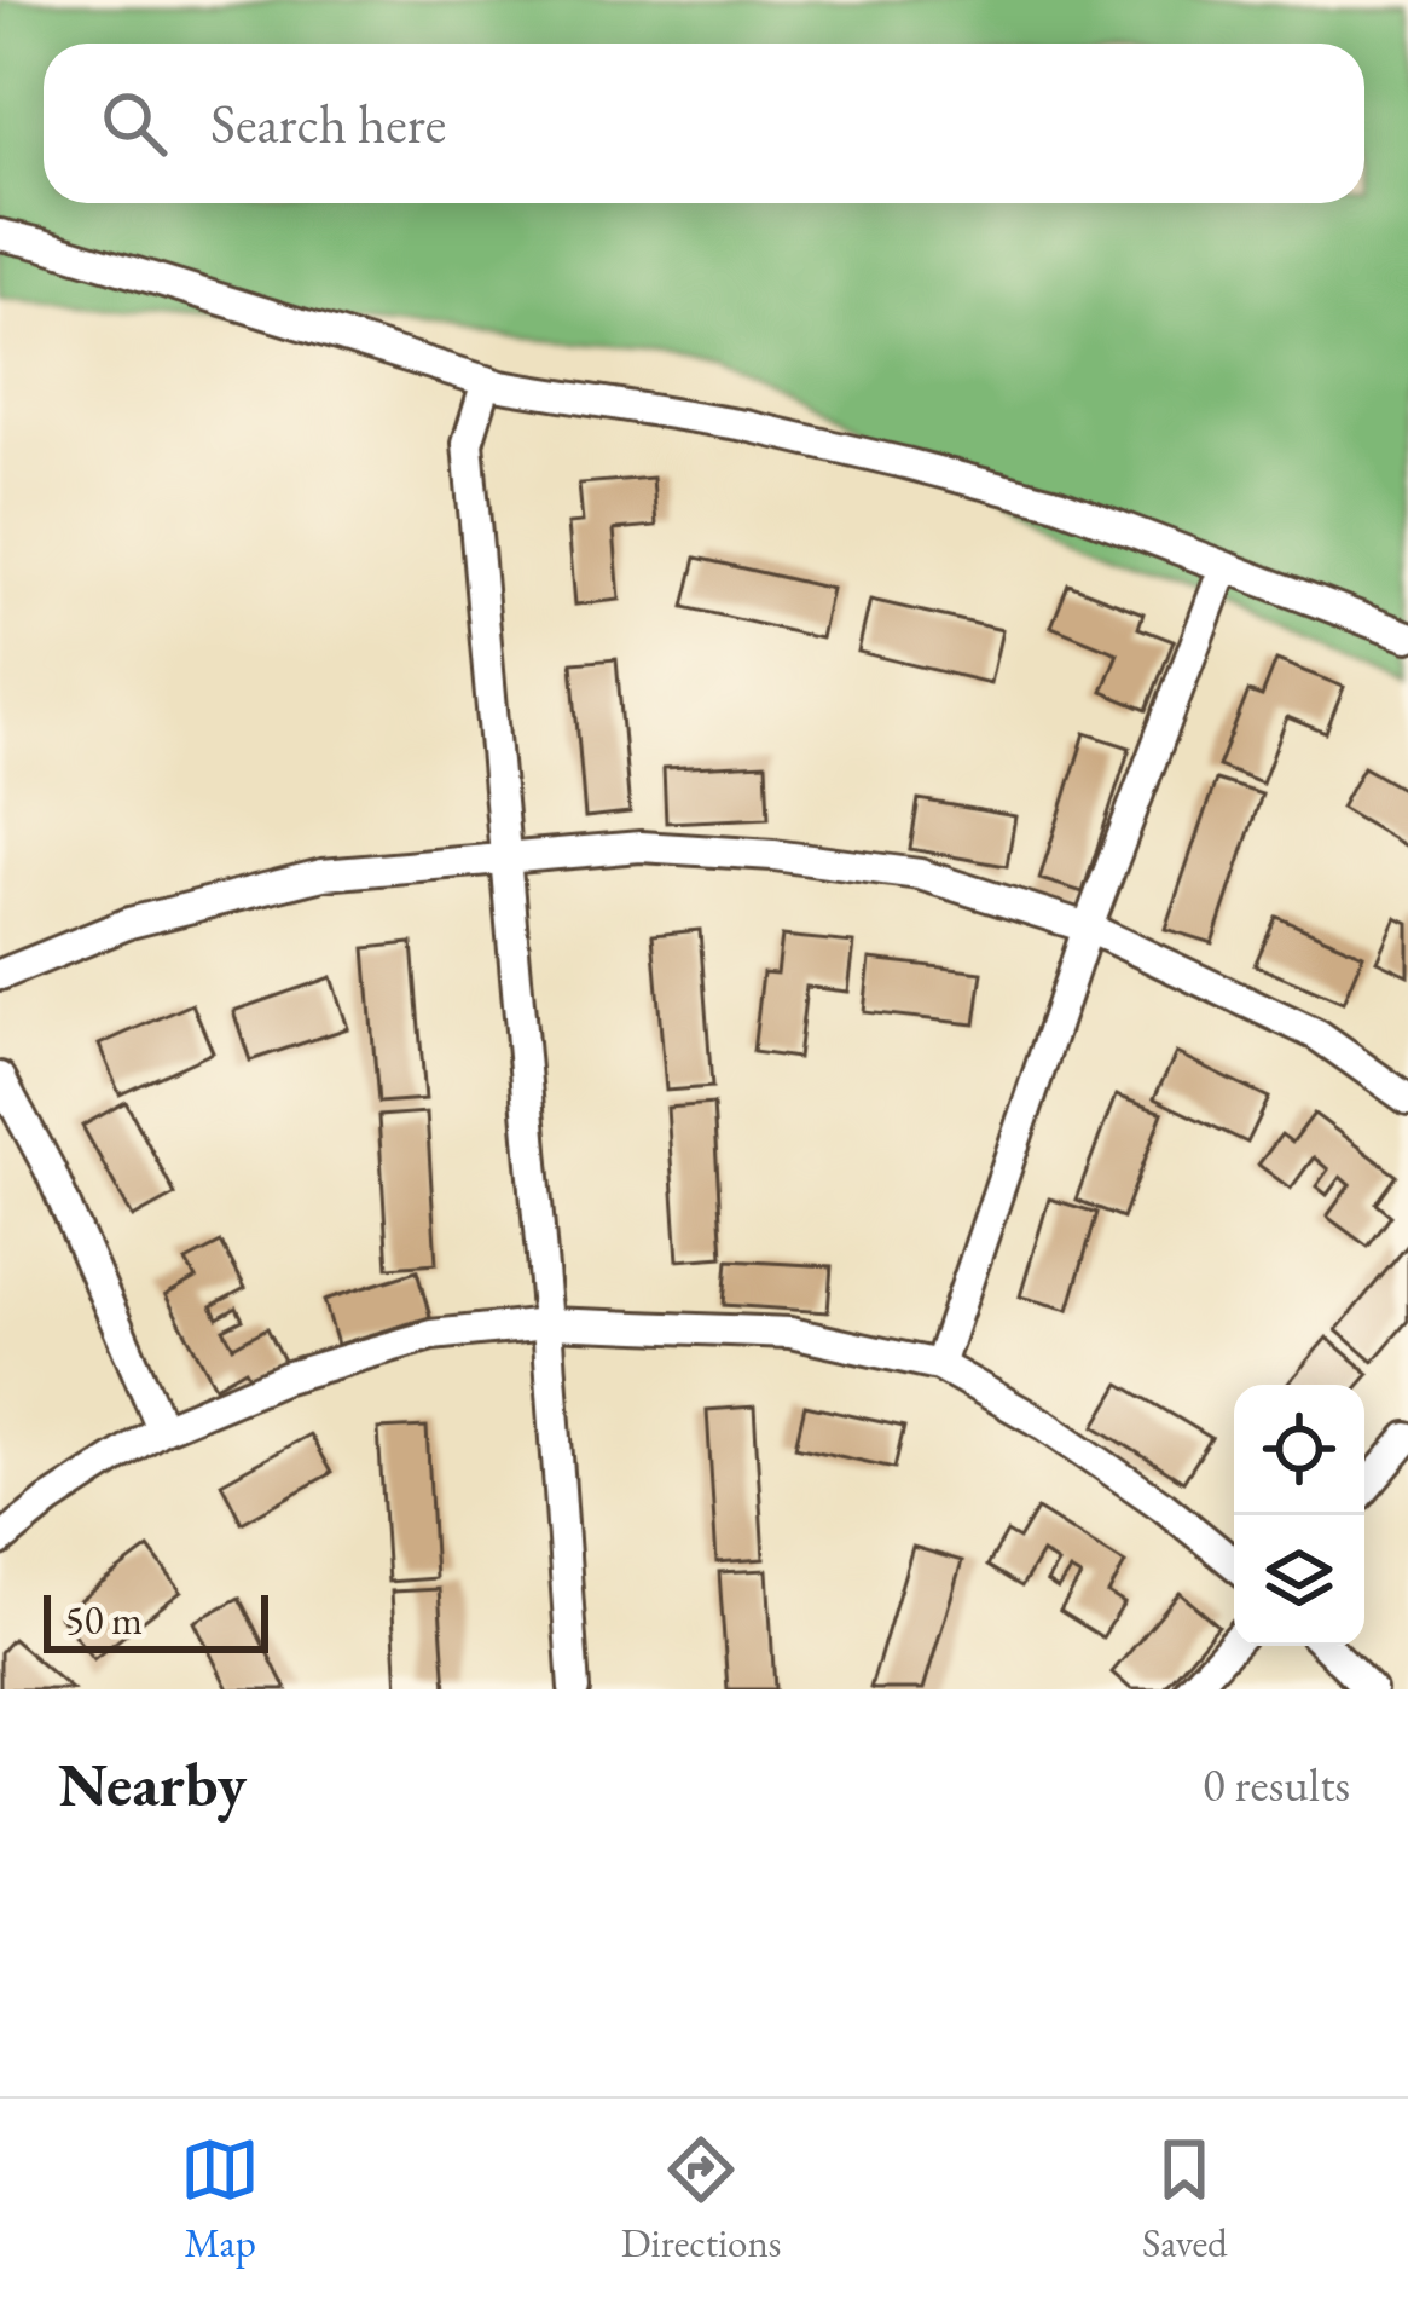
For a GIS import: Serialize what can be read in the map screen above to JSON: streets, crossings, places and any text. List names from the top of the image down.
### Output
{
  "scale_bar": "50 m",
  "page": {
    "search": "Search here",
    "scale": "50 m",
    "heading": ["Nearby", "0 results"],
    "nav": ["Map", "Directions", "Saved"]
  }
}
